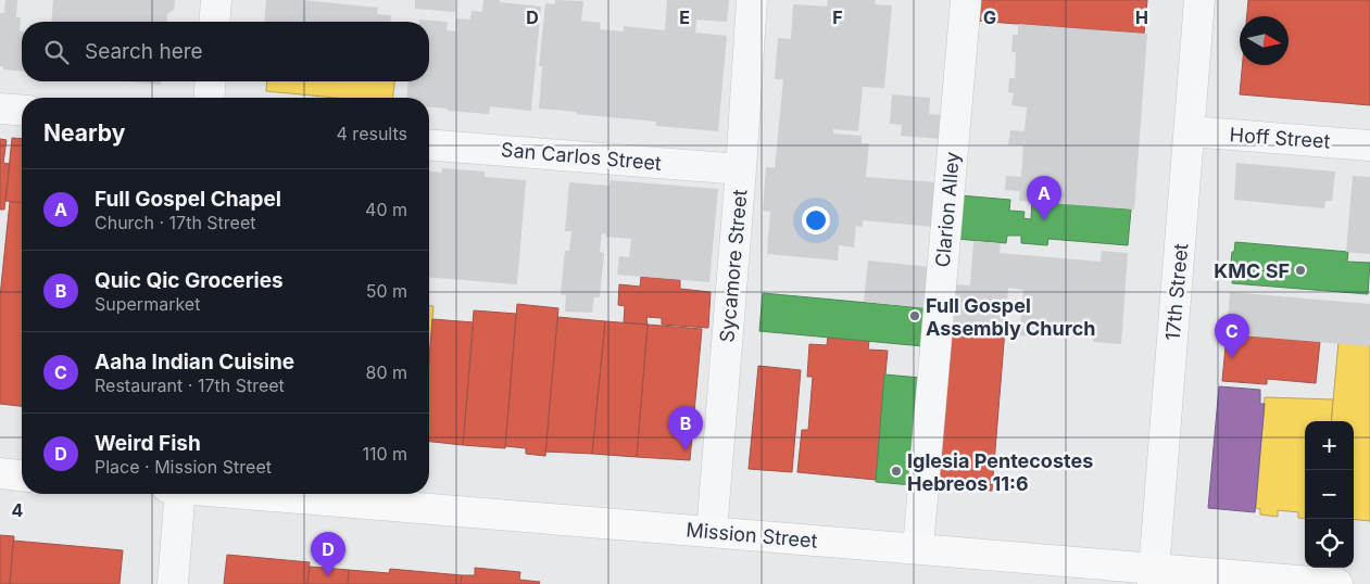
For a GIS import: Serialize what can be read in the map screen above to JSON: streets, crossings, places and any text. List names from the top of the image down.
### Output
{
  "streets": {
    "main road": ["Mission Street"],
    "street": [
      "Hoff Street",
      "San Carlos Street",
      "Clarion Alley",
      "Sycamore Street",
      "17th Street"
    ]
  },
  "crossings": [
    ["Hoff Street", "17th Street"],
    ["San Carlos Street", "Sycamore Street"],
    ["Clarion Alley", "Mission Street"],
    ["Sycamore Street", "Mission Street"],
    ["17th Street", "Mission Street"]
  ],
  "places": ["KMC SF", "Full Gospel Assembly Church", "Iglesia Pentecostes Hebreos 11:6"],
  "north": "right",
  "page": {
    "search": "Search here",
    "heading": ["Nearby", "4 results"],
    "list": [
      {
        "mark": "A",
        "name": "Full Gospel Chapel",
        "note": "Church · 17th Street",
        "value": "40 m"
      },
      {
        "mark": "B",
        "name": "Quic Qic Groceries",
        "note": "Supermarket",
        "value": "50 m"
      },
      {
        "mark": "C",
        "name": "Aaha Indian Cuisine",
        "note": "Restaurant · 17th Street",
        "value": "80 m"
      },
      {
        "mark": "D",
        "name": "Weird Fish",
        "note": "Place · Mission Street",
        "value": "110 m"
      }
    ],
    "pins": [
      "A",
      "C",
      "B",
      "D"
    ],
    "map_buttons": ["+", "−"]
  },
  "grid": {
    "columns": [
      "D",
      "E",
      "F",
      "G",
      "H"
    ],
    "rows": ["4"]
  }
}
